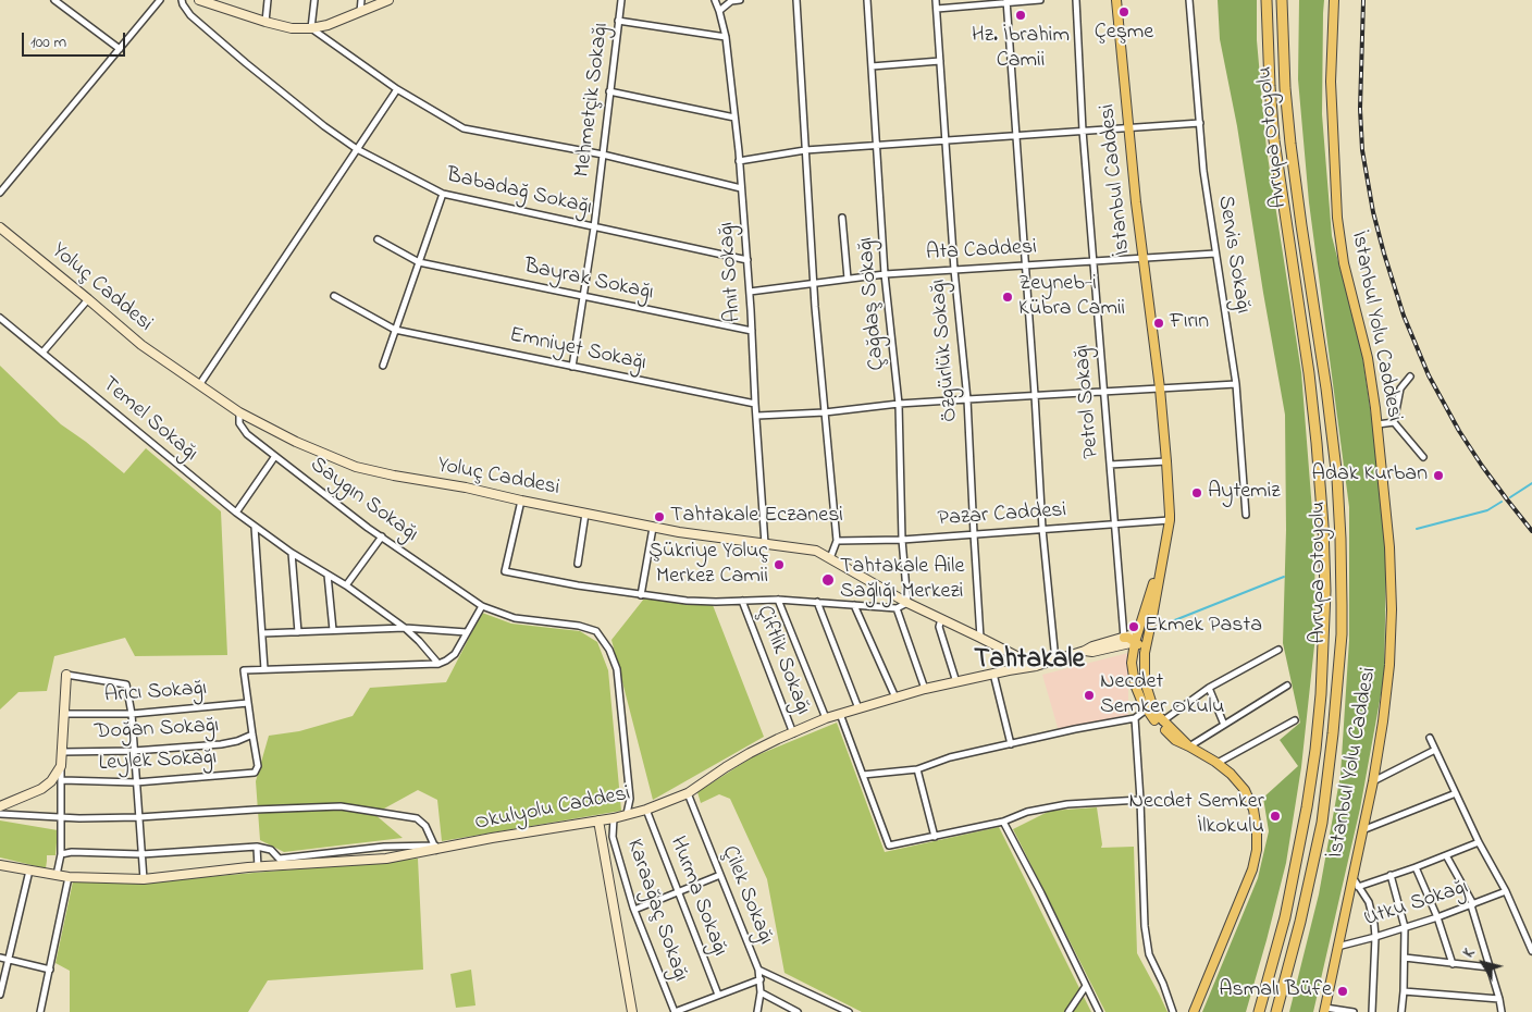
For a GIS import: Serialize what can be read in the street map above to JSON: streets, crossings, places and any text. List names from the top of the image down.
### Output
{
  "streets": {
    "highway": ["Avrupa Otoyolu"],
    "main road": ["İstanbul Caddesi", "İstanbul Yolu Caddesi"],
    "street": [
      "Mehmetçik Sokağı",
      "Babadağ Sokağı",
      "Ata Caddesi",
      "Servis Sokağı",
      "Anıt Sokağı",
      "Bayrak Sokağı",
      "Yoluç Caddesi",
      "Çağdaş Sokağı",
      "Emniyet Sokağı",
      "Özgürlük Sokağı",
      "Petrol Sokağı",
      "Temel Sokağı",
      "Saygın Sokağı",
      "Pazar Caddesi",
      "Çiftlik Sokağı",
      "Arıcı Sokağı",
      "Doğan Sokağı",
      "Leylek Sokağı",
      "Okulyolu Caddesi",
      "Çilek Sokağı",
      "Hurma Sokağı",
      "Utku Sokağı",
      "Karaağaç Sokağı"
    ]
  },
  "crossings": [
    ["Mehmetçik Sokağı", "Babadağ Sokağı"],
    ["Mehmetçik Sokağı", "Bayrak Sokağı"],
    ["Mehmetçik Sokağı", "Emniyet Sokağı"],
    ["İstanbul Caddesi", "Ata Caddesi"],
    ["İstanbul Caddesi", "Pazar Caddesi"],
    ["Babadağ Sokağı", "Anıt Sokağı"],
    ["Ata Caddesi", "Servis Sokağı"],
    ["Ata Caddesi", "Anıt Sokağı"],
    ["Ata Caddesi", "Çağdaş Sokağı"],
    ["Ata Caddesi", "Özgürlük Sokağı"],
    ["Ata Caddesi", "Petrol Sokağı"],
    ["Anıt Sokağı", "Bayrak Sokağı"],
    ["Anıt Sokağı", "Yoluç Caddesi"],
    ["Anıt Sokağı", "Emniyet Sokağı"],
    ["Yoluç Caddesi", "Çağdaş Sokağı"],
    ["Yoluç Caddesi", "Özgürlük Sokağı"],
    ["Yoluç Caddesi", "Saygın Sokağı"],
    ["Yoluç Caddesi", "Okulyolu Caddesi"],
    ["Çağdaş Sokağı", "Pazar Caddesi"],
    ["İstanbul Yolu Caddesi", "Utku Sokağı"],
    ["Özgürlük Sokağı", "Pazar Caddesi"],
    ["Petrol Sokağı", "Pazar Caddesi"],
    ["Saygın Sokağı", "Okulyolu Caddesi"],
    ["Çiftlik Sokağı", "Okulyolu Caddesi"],
    ["Doğan Sokağı", "Leylek Sokağı"],
    ["Okulyolu Caddesi", "Çilek Sokağı"],
    ["Okulyolu Caddesi", "Hurma Sokağı"],
    ["Okulyolu Caddesi", "Karaağaç Sokağı"]
  ],
  "districts": ["Tahtakale"],
  "places": [
    "Çeşme",
    "Hz. İbrahim Camii",
    "Zeyneb-i Kübra Camii",
    "Fırın",
    "Adak Kurban",
    "Aytemiz",
    "Tahtakale Eczanesi",
    "Şükriye Yoluç Merkez Camii",
    "Tahtakale Aile Sağlığı Merkezi",
    "Ekmek Pasta",
    "Necdet Semker Okulu",
    "Necdet Semker İlkokulu",
    "Asmalı Büfe"
  ],
  "scale_bar": "100 m",
  "north": "top left"
}
